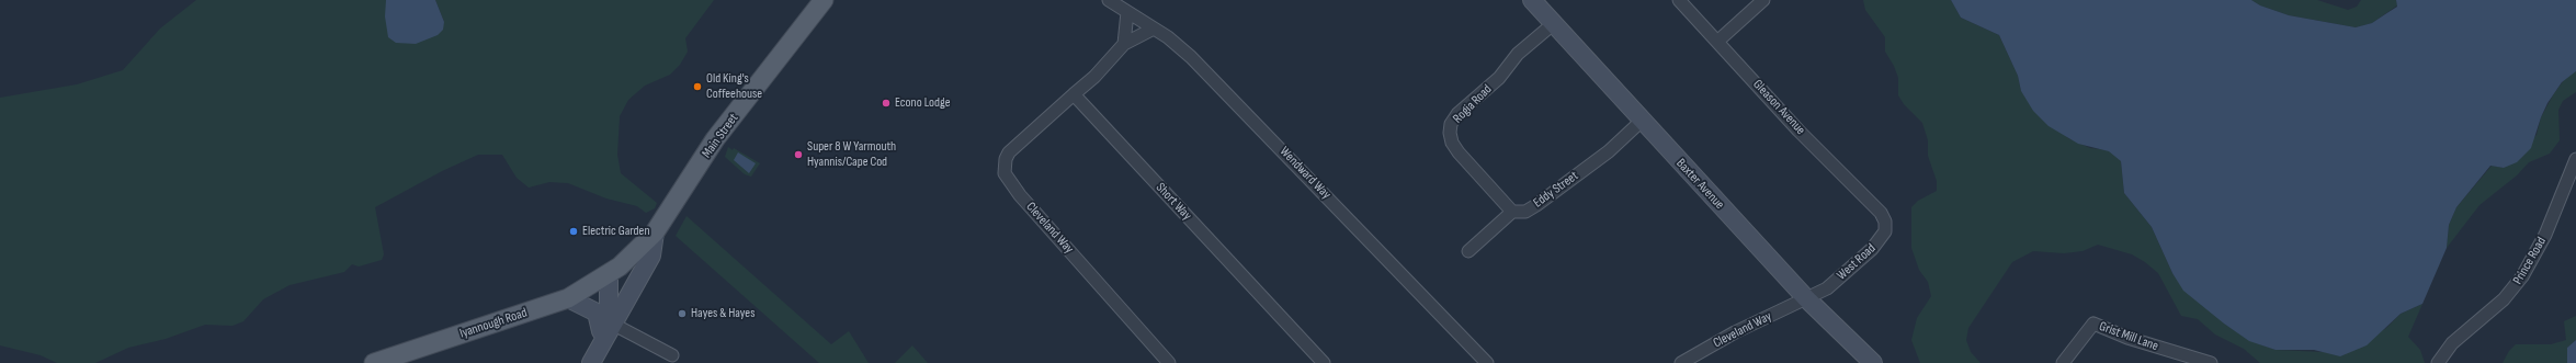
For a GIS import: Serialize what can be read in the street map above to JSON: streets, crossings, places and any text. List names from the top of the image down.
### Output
{
  "streets": {
    "main road": ["Main Street", "Iyannough Road"],
    "street": [
      "Rogia Road",
      "Gleason Avenue",
      "Wendward Way",
      "Baxter Avenue",
      "Eddy Street",
      "Short Way",
      "Cleveland Way",
      "Prince Road",
      "West Road",
      "Grist Mill Lane"
    ]
  },
  "crossings": [
    ["Rogia Road", "Baxter Avenue"],
    ["Rogia Road", "Eddy Street"],
    ["Gleason Avenue", "West Road"],
    ["Main Street", "Iyannough Road"],
    ["Baxter Avenue", "Eddy Street"],
    ["Baxter Avenue", "Cleveland Way"],
    ["Baxter Avenue", "West Road"],
    ["Short Way", "Cleveland Way"],
    ["Cleveland Way", "West Road"]
  ],
  "places": [
    "Old King's Coffeehouse",
    "Econo Lodge",
    "Super 8 W Yarmouth Hyannis/Cape Cod",
    "Electric Garden",
    "Hayes & Hayes"
  ]
}
